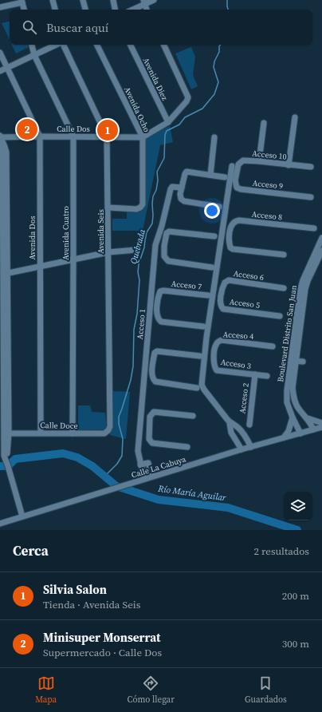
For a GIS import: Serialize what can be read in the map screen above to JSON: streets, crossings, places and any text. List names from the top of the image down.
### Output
{
  "streets": {
    "street": [
      "Avenida Diez",
      "Avenida Ocho",
      "Calle Dos",
      "Acceso 10",
      "Acceso 9",
      "Acceso 8",
      "Avenida Seis",
      "Avenida Cuatro",
      "Avenida Dos",
      "Acceso 6",
      "Acceso 7",
      "Acceso 5",
      "Acceso 1",
      "Boulevard Distrito San Juan",
      "Acceso 4",
      "Acceso 3",
      "Acceso 2",
      "Calle Doce",
      "Calle La Cabuya"
    ]
  },
  "crossings": [
    ["Avenida Ocho", "Calle Dos"],
    ["Avenida Ocho", "Avenida Seis"],
    ["Calle Dos", "Avenida Seis"],
    ["Calle Dos", "Avenida Cuatro"],
    ["Calle Dos", "Avenida Dos"],
    ["Acceso 10", "Acceso 9"],
    ["Avenida Seis", "Calle Doce"],
    ["Avenida Cuatro", "Calle Doce"],
    ["Avenida Dos", "Calle Doce"],
    ["Acceso 6", "Acceso 5"],
    ["Acceso 1", "Calle La Cabuya"],
    ["Boulevard Distrito San Juan", "Calle La Cabuya"],
    ["Acceso 4", "Acceso 3"],
    ["Acceso 3", "Acceso 2"]
  ],
  "water": ["Quebrada", "Río María Aguilar"],
  "page": {
    "search": "Buscar aquí",
    "pins": ["2", "1"],
    "heading": ["Cerca", "2 resultados"],
    "list": [
      {
        "mark": "1",
        "name": "Silvia Salon",
        "note": "Tienda · Avenida Seis",
        "value": "200 m"
      },
      {
        "mark": "2",
        "name": "Minisuper Monserrat",
        "note": "Supermercado · Calle Dos",
        "value": "300 m"
      }
    ],
    "nav": ["Mapa", "Cómo llegar", "Guardados"]
  }
}
